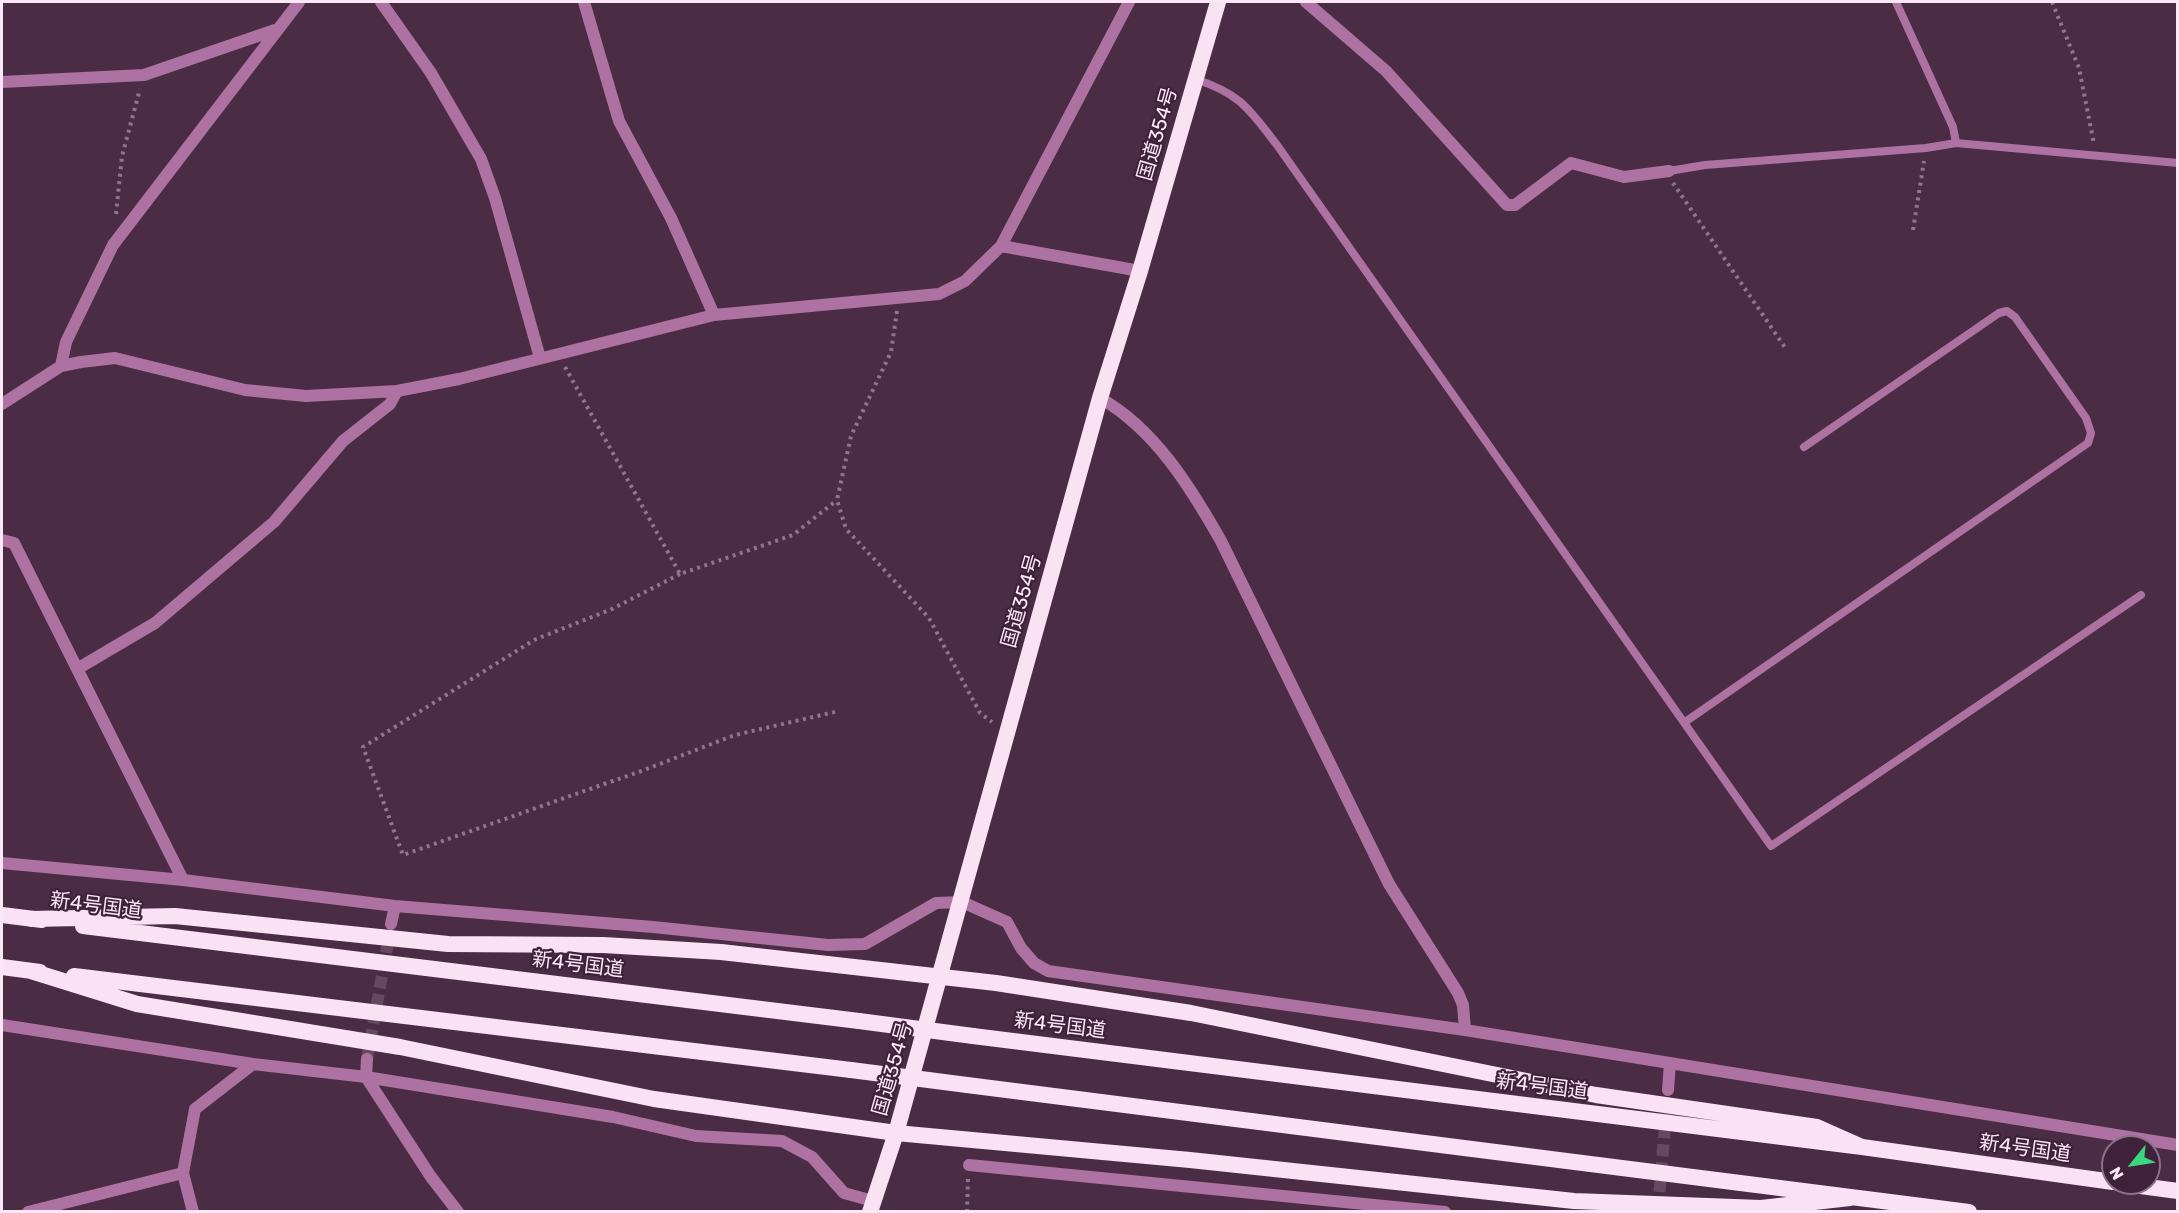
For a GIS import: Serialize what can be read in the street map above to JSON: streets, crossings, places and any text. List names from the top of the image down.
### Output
{
  "streets": {
    "highway": ["国道354号", "新4号国道"]
  },
  "north": "bottom left"
}
